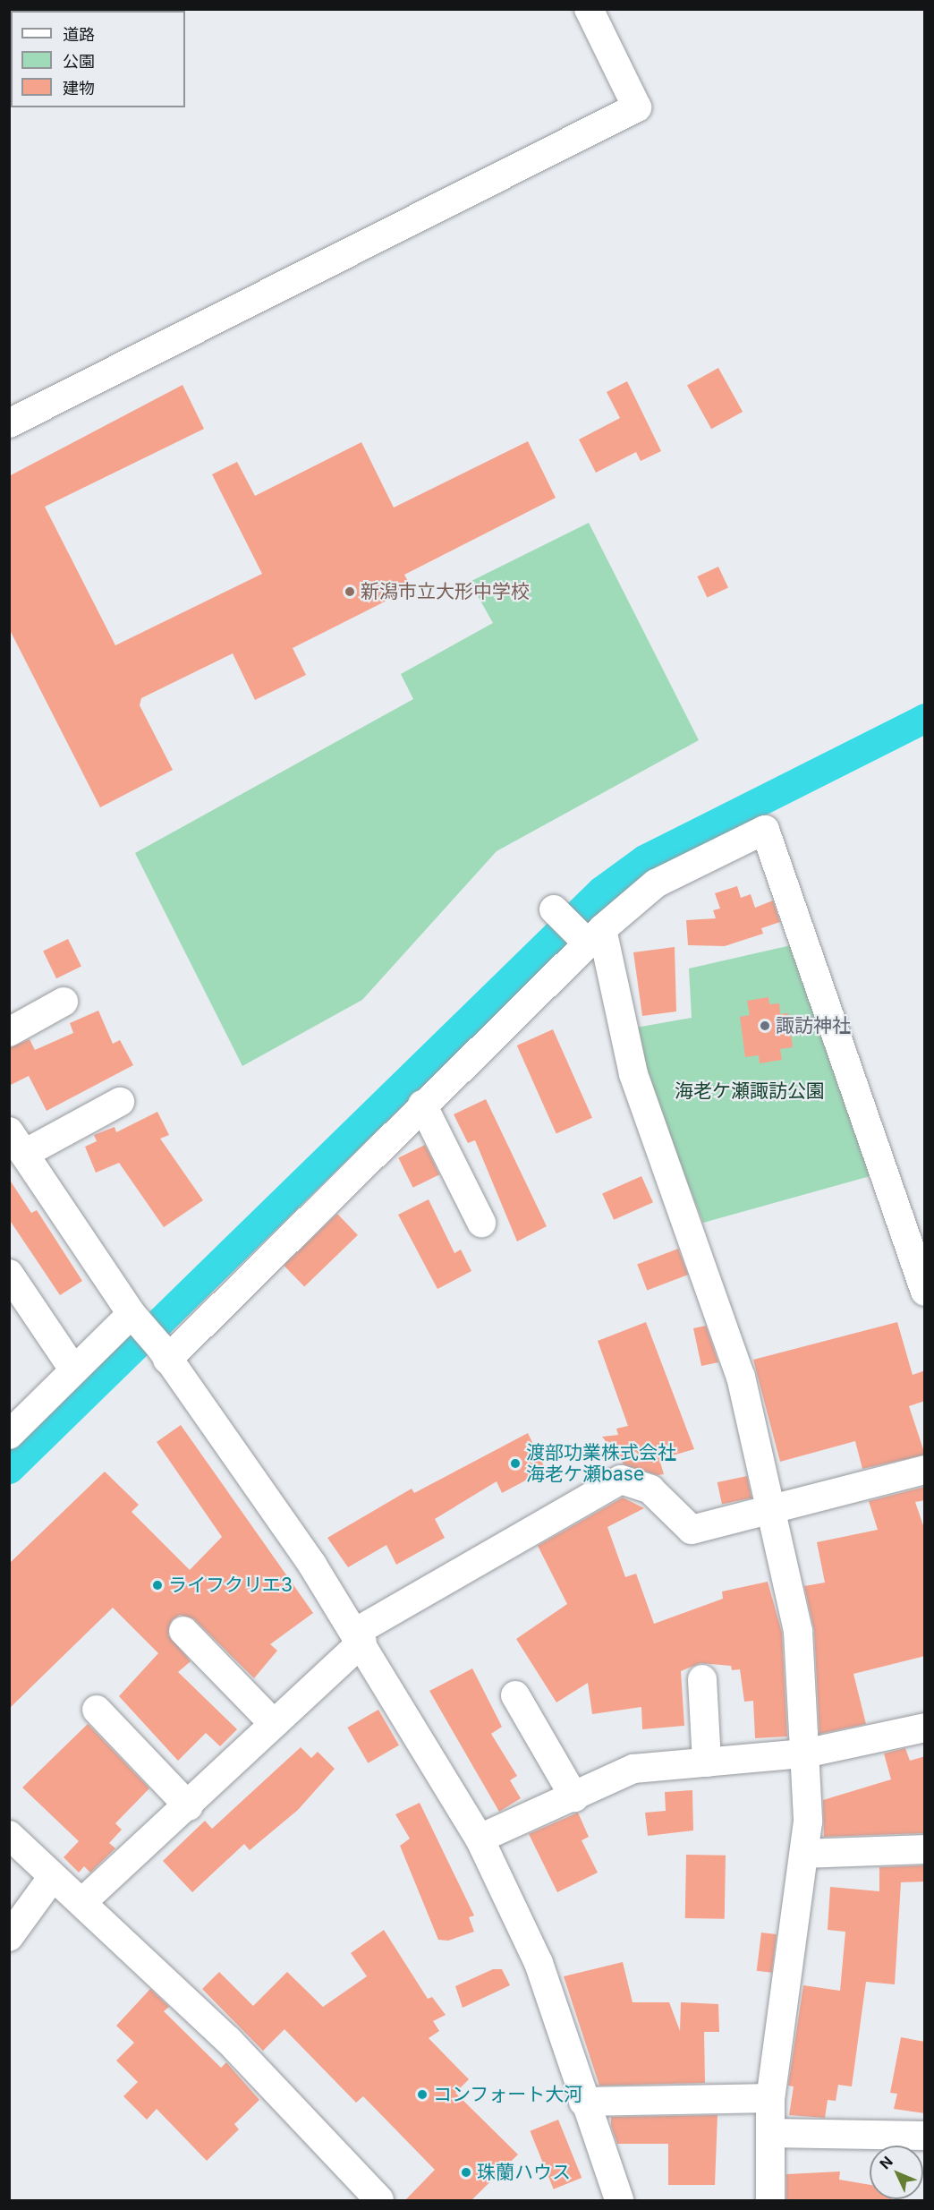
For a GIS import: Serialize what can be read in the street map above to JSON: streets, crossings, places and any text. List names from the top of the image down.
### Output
{
  "parks": ["海老ケ瀬諏訪公園"],
  "places": [
    "新潟市立大形中学校",
    "諏訪神社",
    "渡部功業株式会社 海老ケ瀬base",
    "ライフクリエ3",
    "コンフォート大河",
    "珠蘭ハウス"
  ],
  "legend": ["道路", "公園", "建物"],
  "north": "top left"
}
